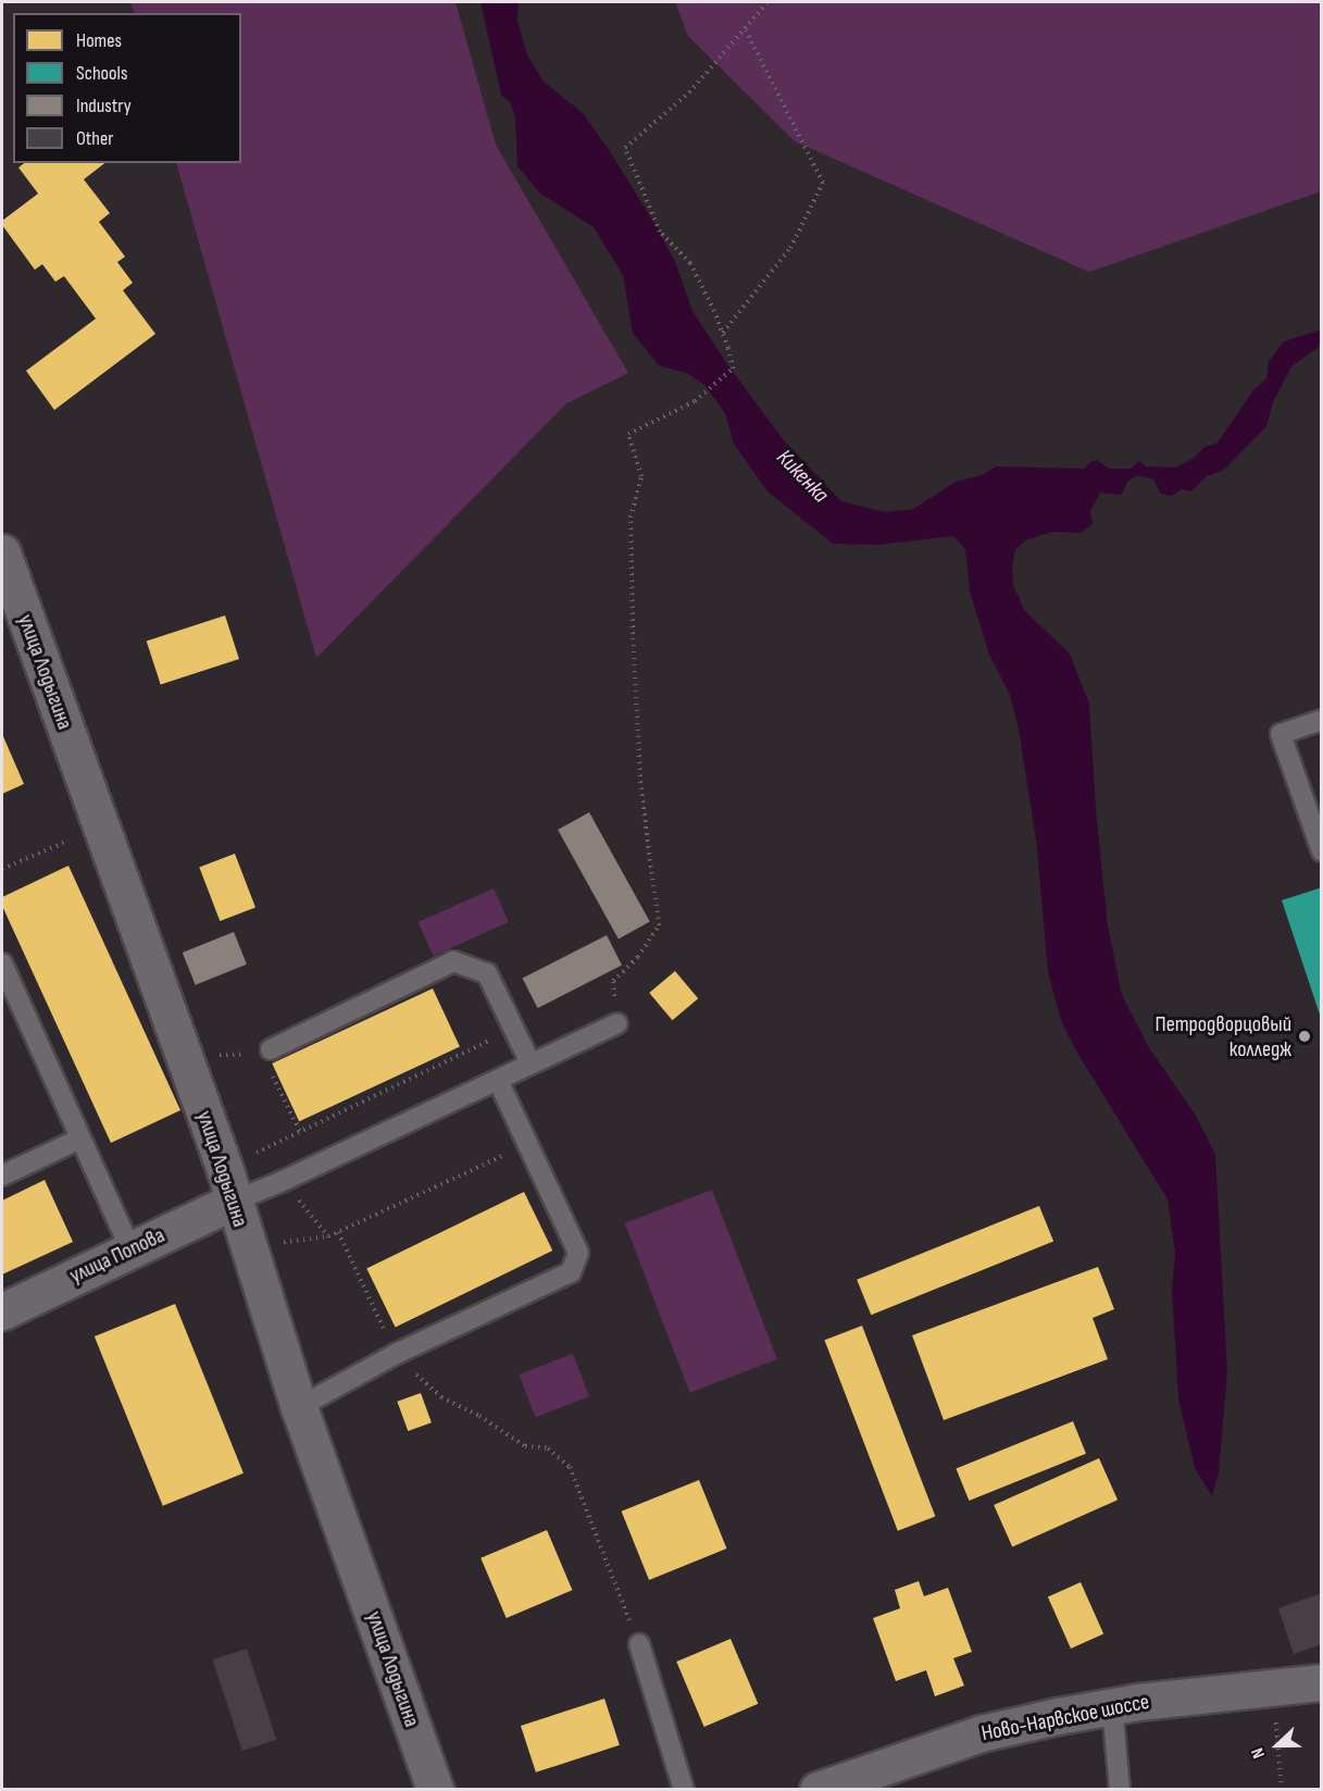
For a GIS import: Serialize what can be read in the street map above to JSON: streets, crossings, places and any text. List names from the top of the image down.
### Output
{
  "streets": {
    "street": ["улица Лодыгина", "улица Попова", "Ново-Нарвское шоссе"]
  },
  "crossings": [
    ["улица Лодыгина", "улица Попова"]
  ],
  "water": ["Кикенка"],
  "places": ["Петродворцовый колледж"],
  "legend": [
    "Homes",
    "Schools",
    "Industry",
    "Other"
  ],
  "north": "left"
}
